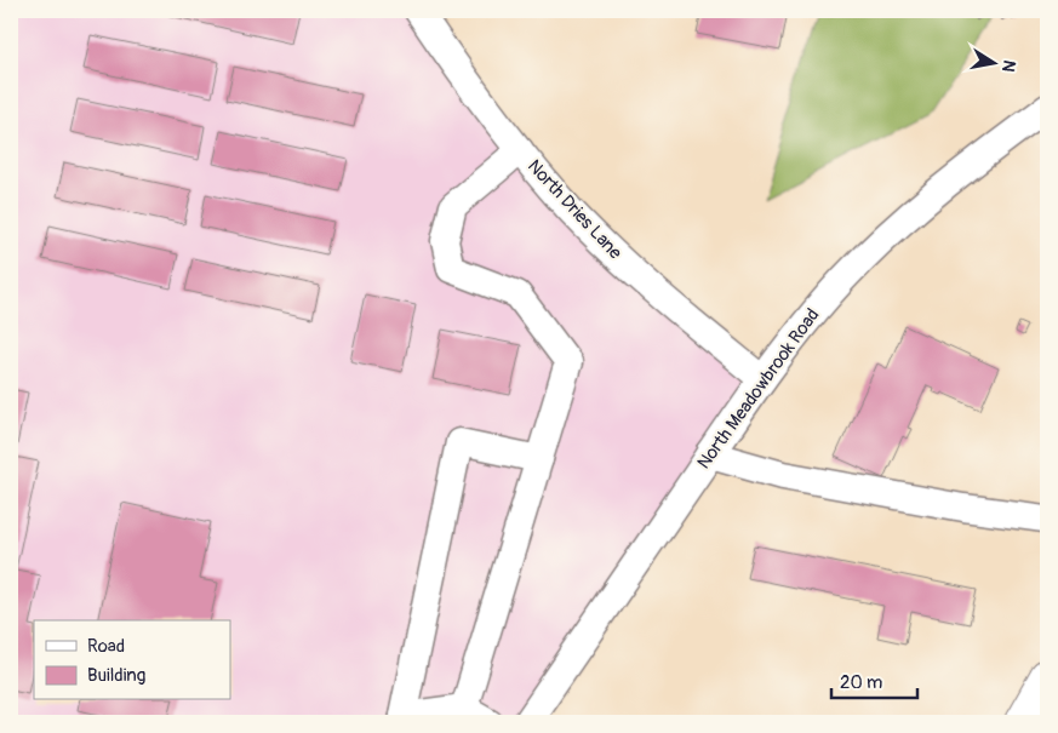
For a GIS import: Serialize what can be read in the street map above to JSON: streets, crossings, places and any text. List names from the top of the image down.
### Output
{
  "streets": {
    "street": ["North Dries Lane", "North Meadowbrook Road"]
  },
  "crossings": [
    ["North Dries Lane", "North Meadowbrook Road"]
  ],
  "legend": ["Road", "Building"],
  "scale_bar": "20 m",
  "north": "right"
}
